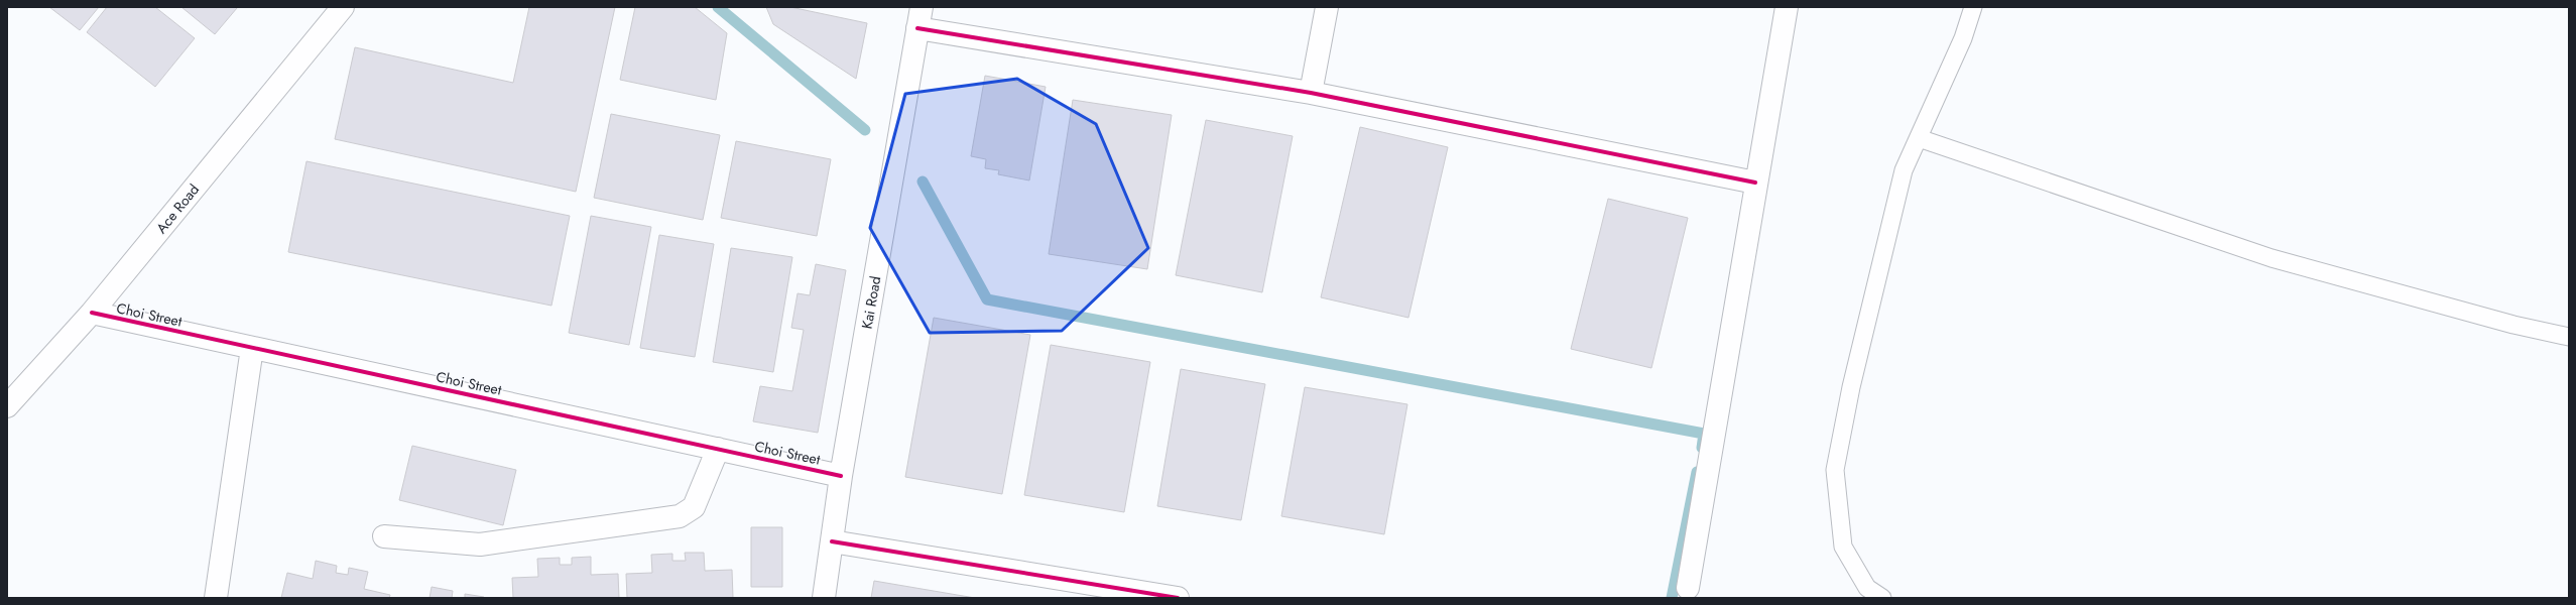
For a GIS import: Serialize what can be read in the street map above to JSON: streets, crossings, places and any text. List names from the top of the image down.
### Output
{
  "streets": {
    "street": ["Ace Road", "Kai Road", "Choi Street"]
  },
  "crossings": [
    ["Ace Road", "Choi Street"],
    ["Kai Road", "Choi Street"]
  ]
}
